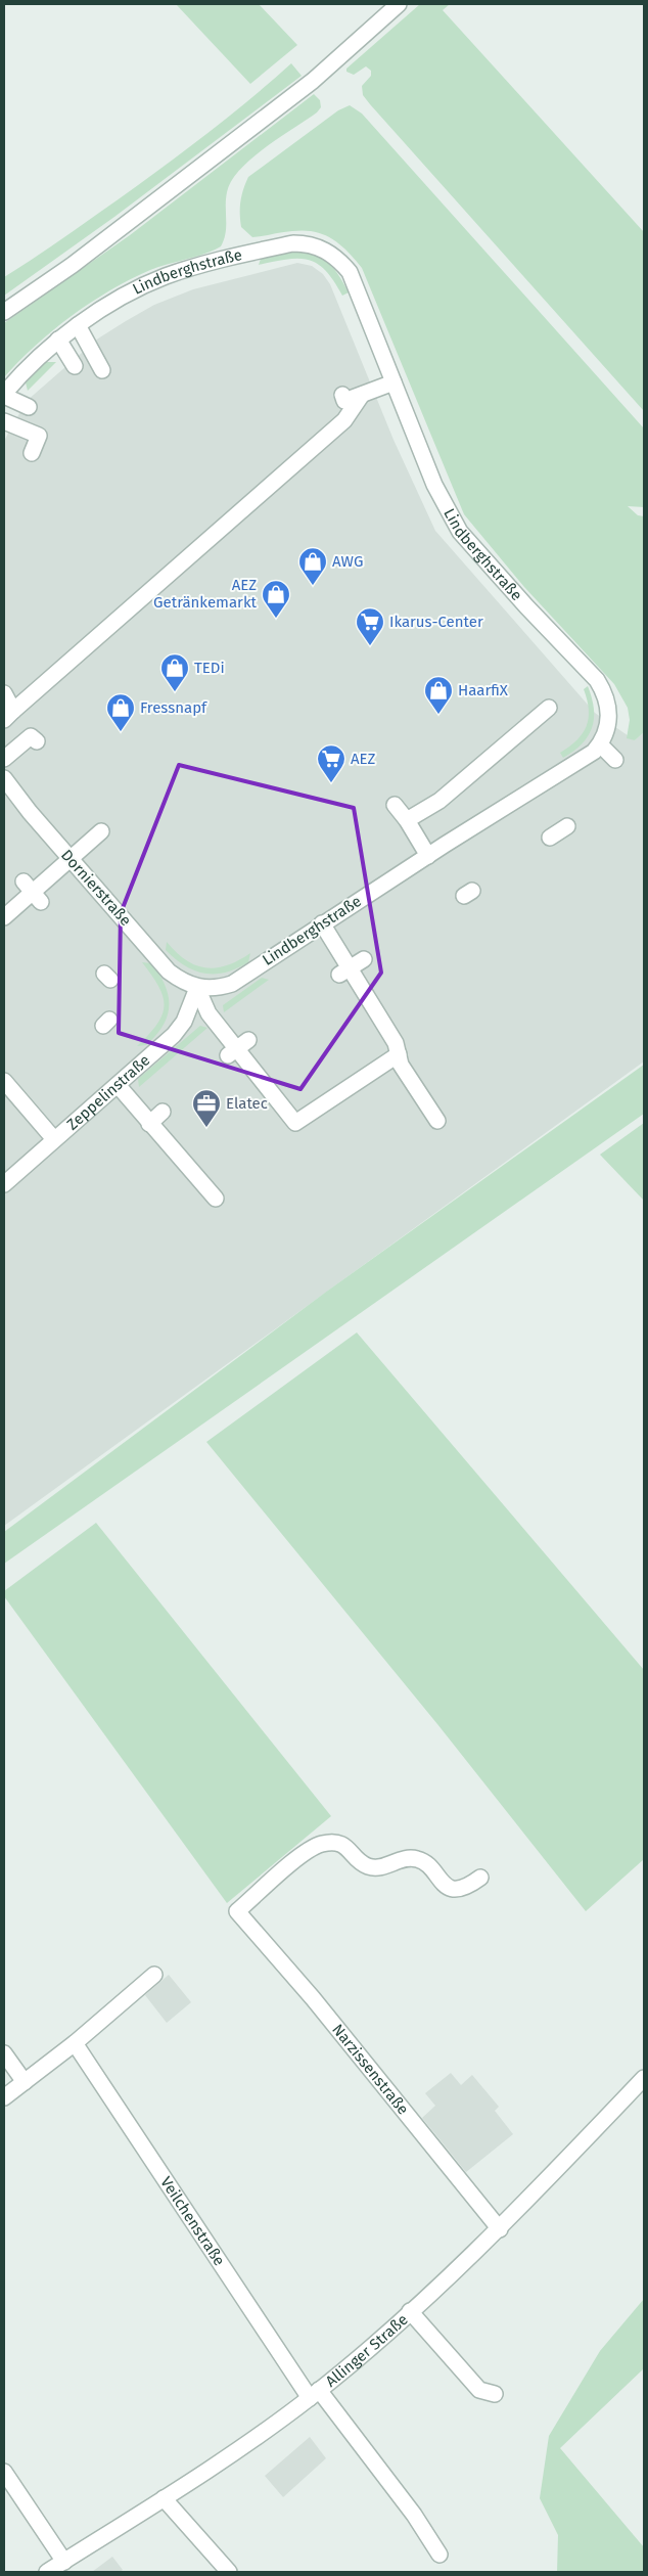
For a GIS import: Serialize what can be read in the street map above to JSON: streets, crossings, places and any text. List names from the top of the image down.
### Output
{
  "streets": {
    "street": [
      "Lindberghstraße",
      "Dornierstraße",
      "Zeppelinstraße",
      "Narzissenstraße",
      "Veilchenstraße",
      "Allinger Straße"
    ]
  },
  "crossings": [
    ["Lindberghstraße", "Dornierstraße"],
    ["Lindberghstraße", "Zeppelinstraße"],
    ["Dornierstraße", "Zeppelinstraße"],
    ["Narzissenstraße", "Allinger Straße"],
    ["Veilchenstraße", "Allinger Straße"]
  ],
  "places": {
    "shop": [
      "AWG",
      "AEZ Getränkemarkt",
      "TEDi",
      "HaarfiX",
      "Fressnapf"
    ],
    "supermarket": ["Ikarus-Center", "AEZ"],
    "office": ["Elatec"]
  }
}
